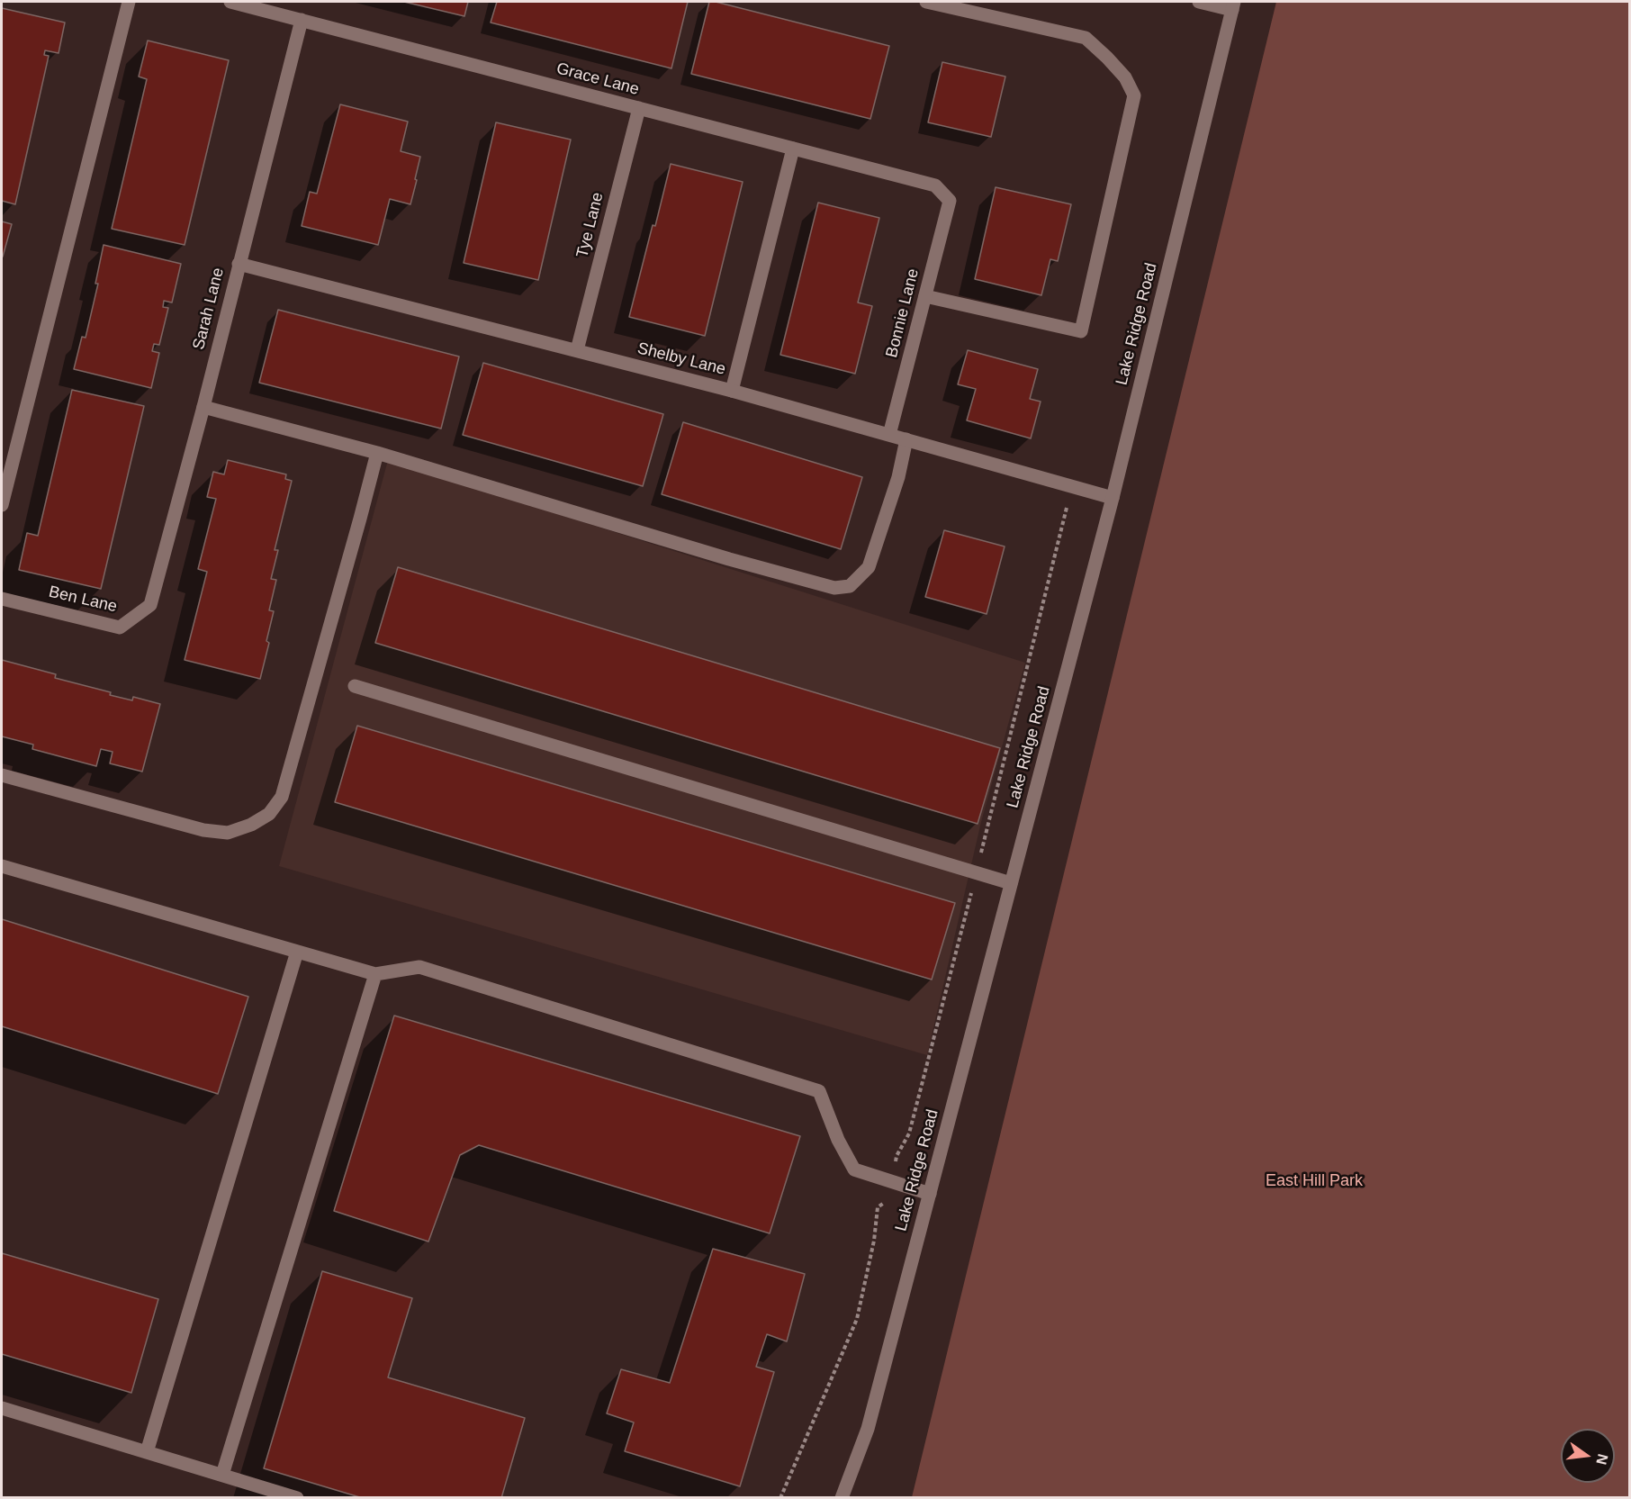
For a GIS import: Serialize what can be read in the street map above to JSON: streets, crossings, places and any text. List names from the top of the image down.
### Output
{
  "streets": {
    "street": [
      "Grace Lane",
      "Tye Lane",
      "Sarah Lane",
      "Bonnie Lane",
      "Lake Ridge Road",
      "Shelby Lane",
      "Ben Lane"
    ]
  },
  "crossings": [
    ["Grace Lane", "Tye Lane"],
    ["Grace Lane", "Sarah Lane"],
    ["Grace Lane", "Bonnie Lane"],
    ["Tye Lane", "Shelby Lane"],
    ["Sarah Lane", "Shelby Lane"],
    ["Sarah Lane", "Ben Lane"],
    ["Bonnie Lane", "Shelby Lane"],
    ["Lake Ridge Road", "Shelby Lane"]
  ],
  "parks": ["East Hill Park"],
  "north": "right"
}
